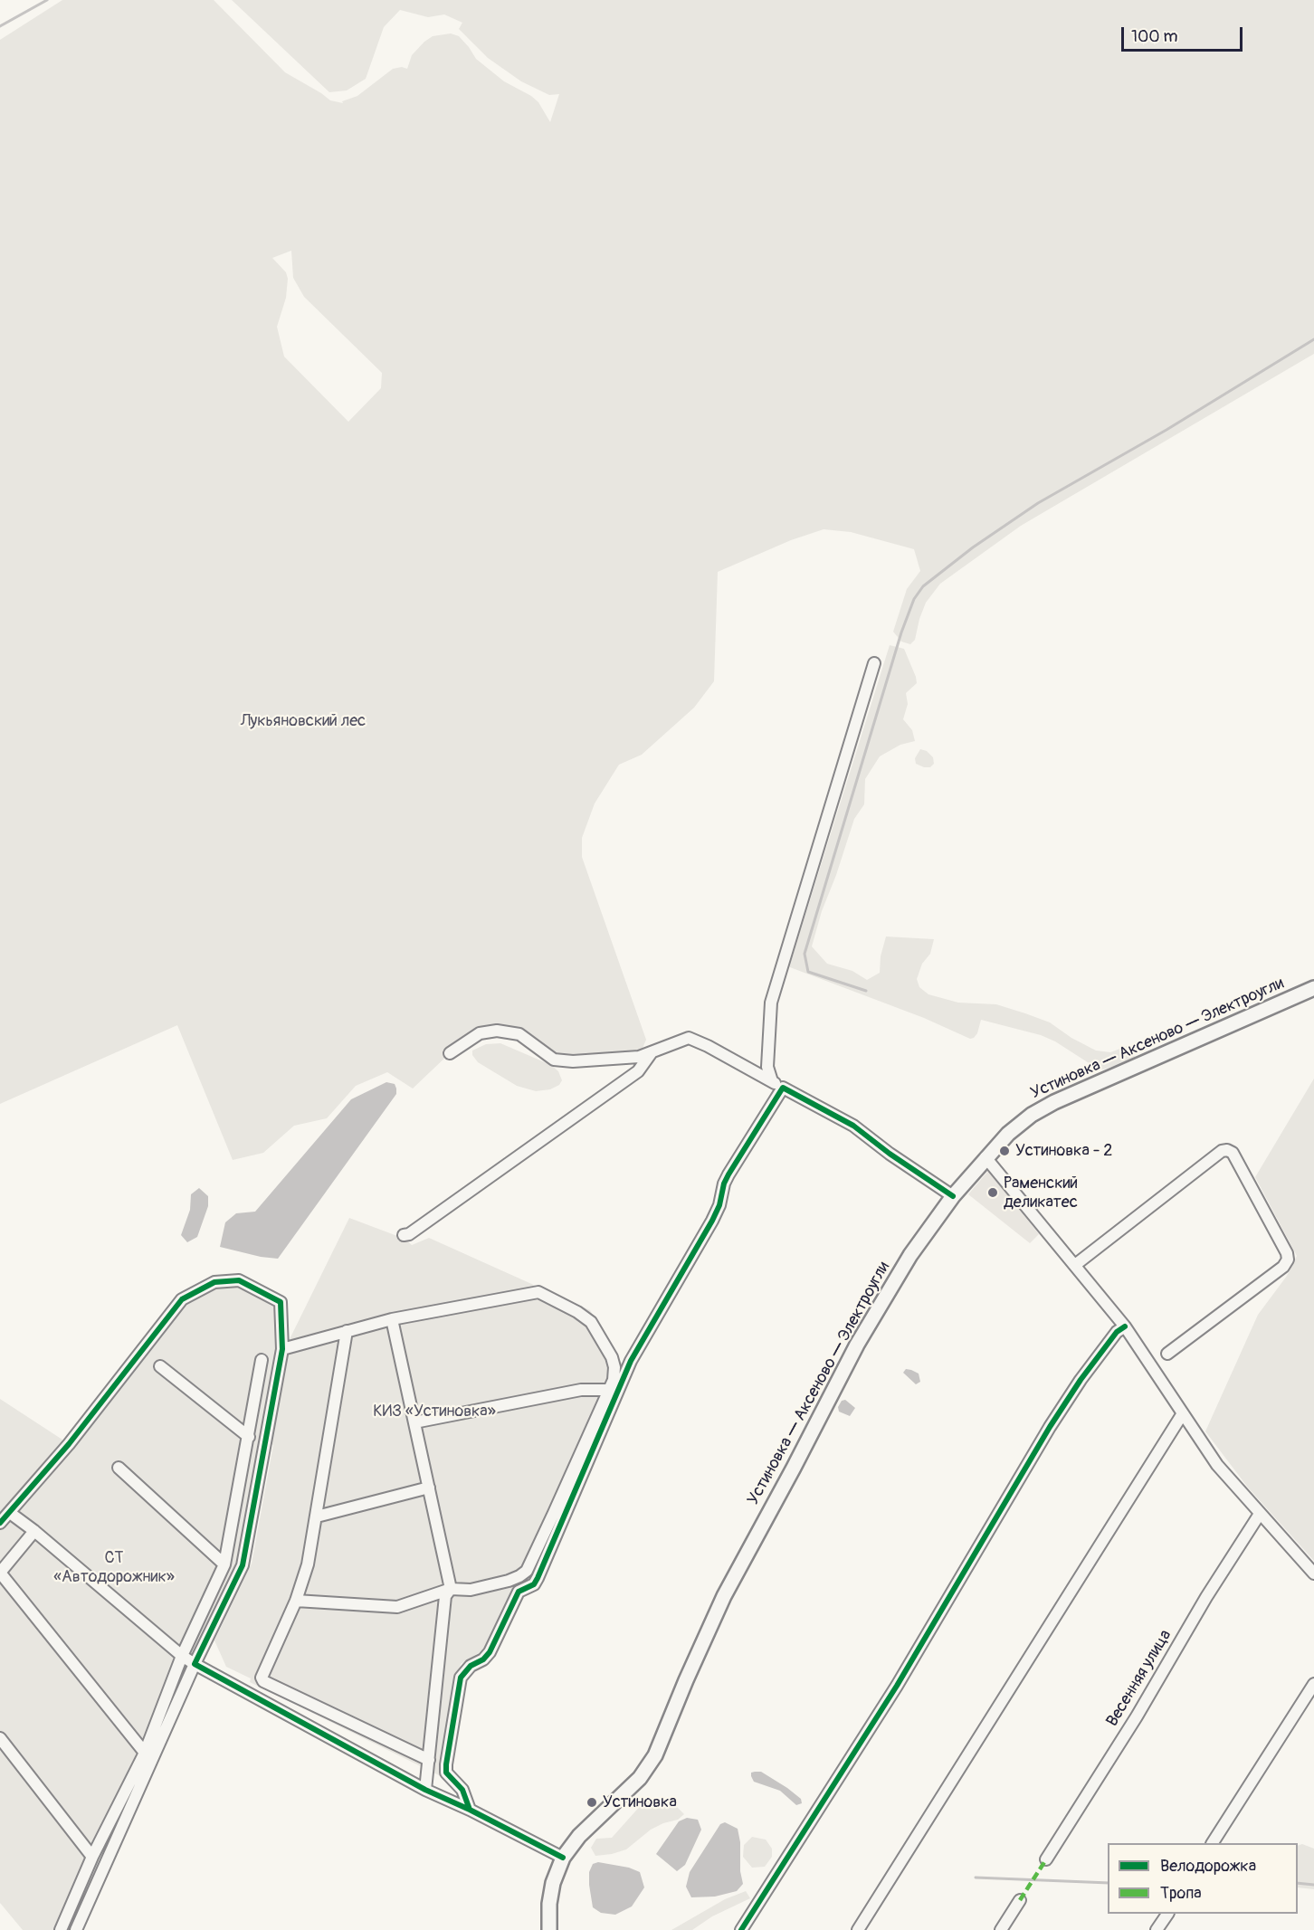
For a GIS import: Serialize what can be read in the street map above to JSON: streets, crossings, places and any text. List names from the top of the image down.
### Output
{
  "streets": {
    "main road": ["Устиновка — Аксеново — Электроугли"],
    "street": ["Весенняя улица"]
  },
  "parks": ["Лукьяновский лес", "КИЗ «Устиновка»", "СТ «Автодорожник»"],
  "places": ["Устиновка - 2", "Раменский деликатес", "Устиновка"],
  "legend": ["Велодорожка", "Тропа"],
  "scale_bar": "100 m"
}
